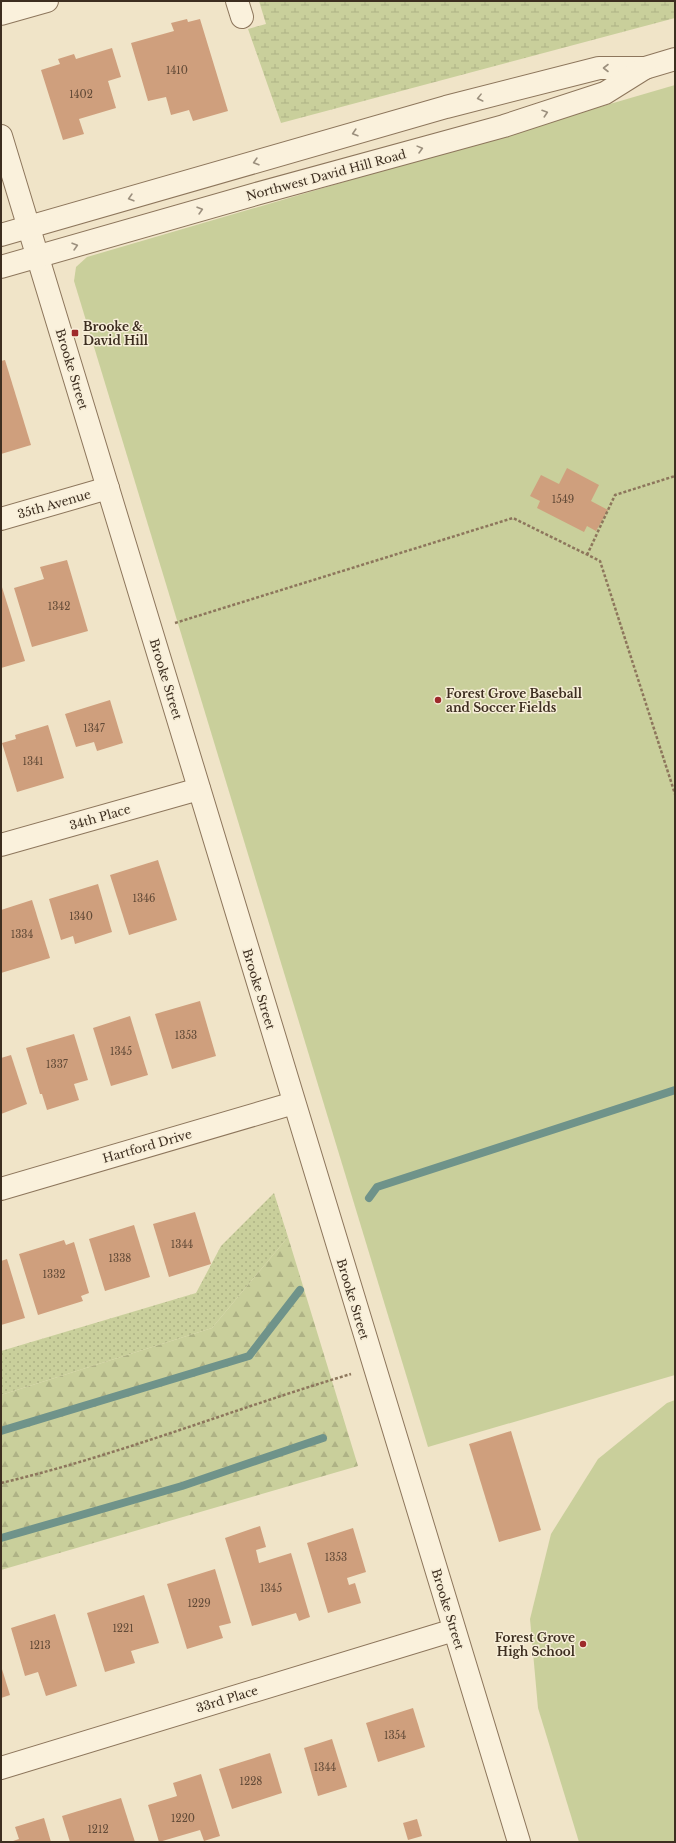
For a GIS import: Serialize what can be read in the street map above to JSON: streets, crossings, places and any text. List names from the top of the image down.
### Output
{
  "streets": {
    "street": [
      "Northwest David Hill Road",
      "Brooke Street",
      "35th Avenue",
      "34th Place",
      "Hartford Drive",
      "33rd Place"
    ]
  },
  "crossings": [
    ["Northwest David Hill Road", "Brooke Street"],
    ["Brooke Street", "35th Avenue"],
    ["Brooke Street", "34th Place"],
    ["Brooke Street", "Hartford Drive"],
    ["Brooke Street", "33rd Place"]
  ],
  "places": {
    "transit": ["Brooke & David Hill"],
    "other": ["Forest Grove Baseball and Soccer Fields", "Forest Grove High School"]
  },
  "house_numbers": [
    "1410",
    "1402",
    "1549",
    "1342",
    "1347",
    "1341",
    "1346",
    "1340",
    "1334",
    "1353",
    "1345",
    "1337",
    "1344",
    "1338",
    "1332",
    "1353",
    "1345",
    "1229",
    "1221",
    "1213",
    "1354",
    "1344",
    "1228",
    "1220",
    "1212"
  ]
}
